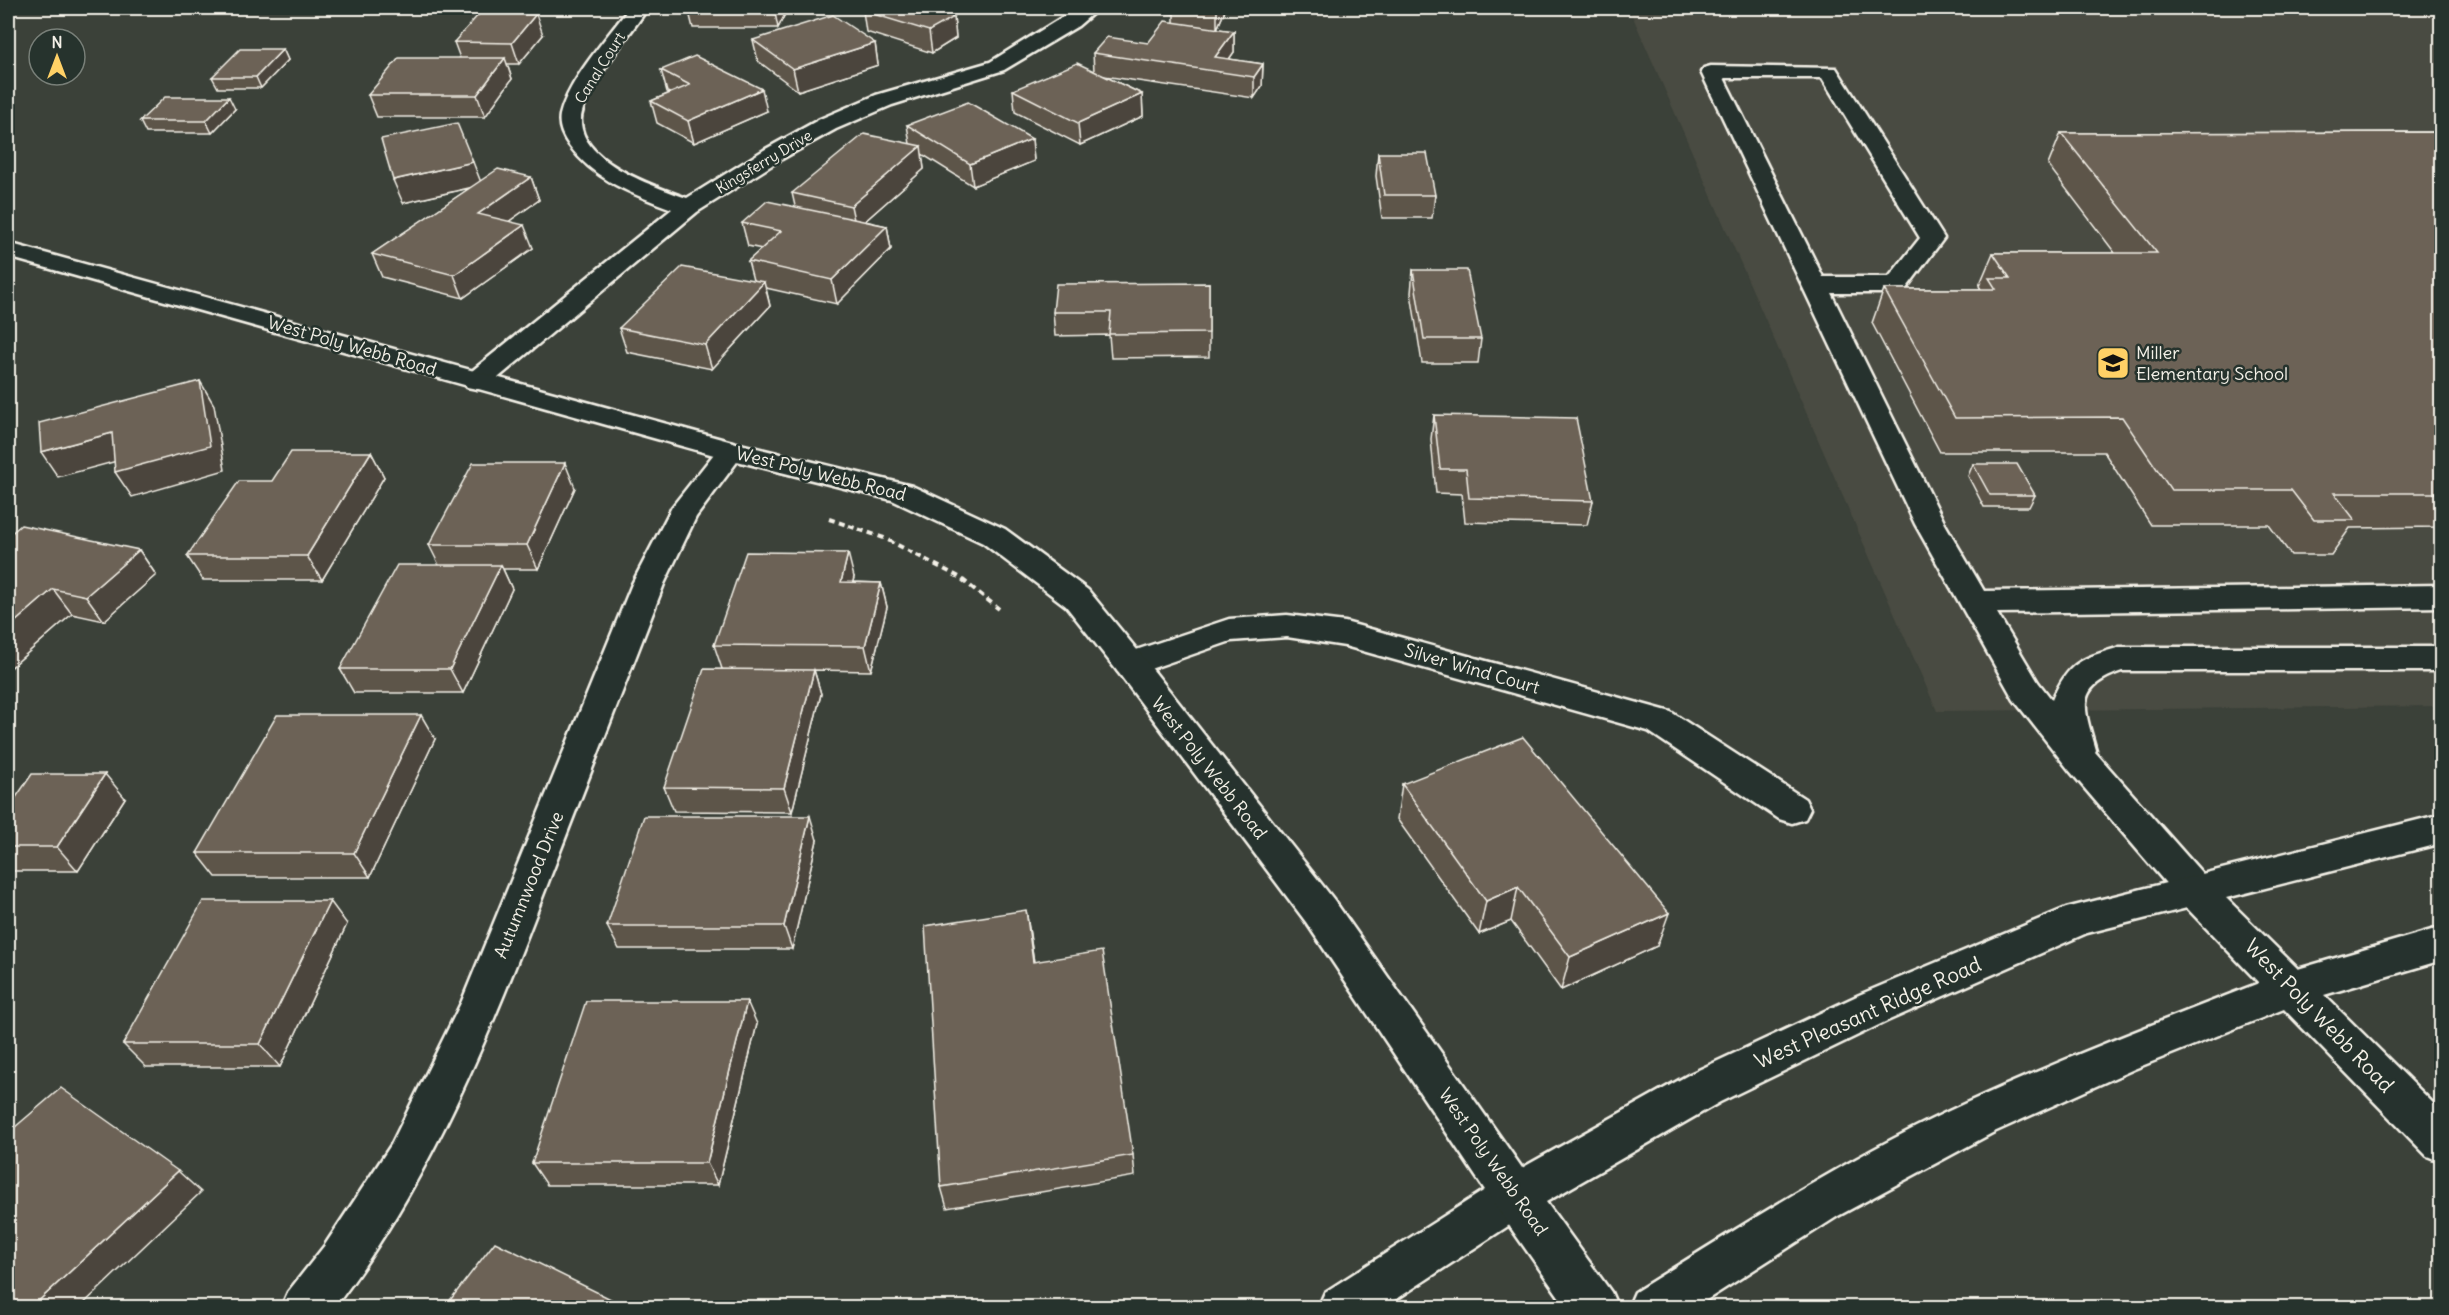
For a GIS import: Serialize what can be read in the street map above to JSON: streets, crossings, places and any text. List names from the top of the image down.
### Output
{
  "streets": {
    "street": [
      "Canal Court",
      "Kingsferry Drive",
      "West Poly Webb Road",
      "Silver Wind Court",
      "Autumnwood Drive",
      "West Pleasant Ridge Road"
    ]
  },
  "crossings": [
    ["Canal Court", "Kingsferry Drive"],
    ["Kingsferry Drive", "West Poly Webb Road"],
    ["West Poly Webb Road", "Silver Wind Court"],
    ["West Poly Webb Road", "Autumnwood Drive"],
    ["West Poly Webb Road", "West Pleasant Ridge Road"]
  ],
  "places": {
    "school or university": ["Miller Elementary School"]
  },
  "north": "top"
}
